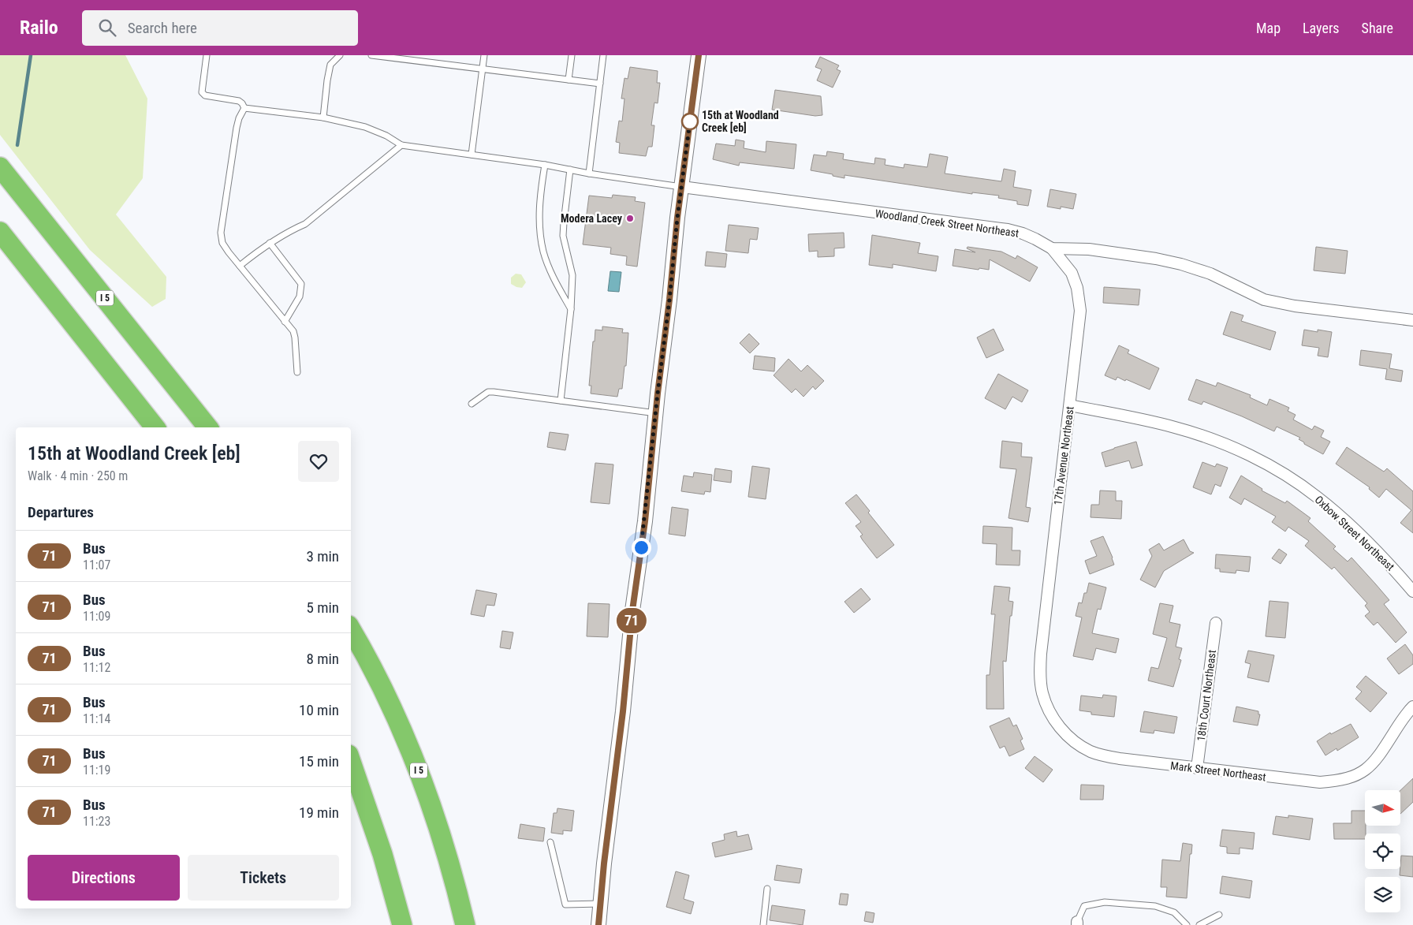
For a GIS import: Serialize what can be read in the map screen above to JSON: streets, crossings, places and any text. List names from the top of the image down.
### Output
{
  "streets": {
    "highway": ["I 5"],
    "street": [
      "Woodland Creek Street Northeast",
      "17th Avenue Northeast",
      "Oxbow Street Northeast",
      "18th Court Northeast",
      "Mark Street Northeast"
    ]
  },
  "crossings": [
    ["Woodland Creek Street Northeast", "17th Avenue Northeast"],
    ["17th Avenue Northeast", "Oxbow Street Northeast"],
    ["17th Avenue Northeast", "Mark Street Northeast"],
    ["18th Court Northeast", "Mark Street Northeast"]
  ],
  "places": ["15th at Woodland Creek [eb]", "Modera Lacey"],
  "lines": ["bus line 71"],
  "north": "right",
  "page": {
    "header": "Railo",
    "search": "Search here",
    "nav": ["Map", "Layers", "Share"],
    "on_map": "71",
    "heading": [
      ["15th at Woodland Creek [eb]", "Walk · 4 min · 250 m"],
      "Departures"
    ],
    "list": [
      {
        "mark": "71",
        "name": "Bus",
        "note": "11:07",
        "value": "3 min"
      },
      {
        "mark": "71",
        "name": "Bus",
        "note": "11:09",
        "value": "5 min"
      },
      {
        "mark": "71",
        "name": "Bus",
        "note": "11:12",
        "value": "8 min"
      },
      {
        "mark": "71",
        "name": "Bus",
        "note": "11:14",
        "value": "10 min"
      },
      {
        "mark": "71",
        "name": "Bus",
        "note": "11:19",
        "value": "15 min"
      },
      {
        "mark": "71",
        "name": "Bus",
        "note": "11:23",
        "value": "19 min"
      }
    ],
    "buttons": ["Directions", "Tickets"]
  }
}
